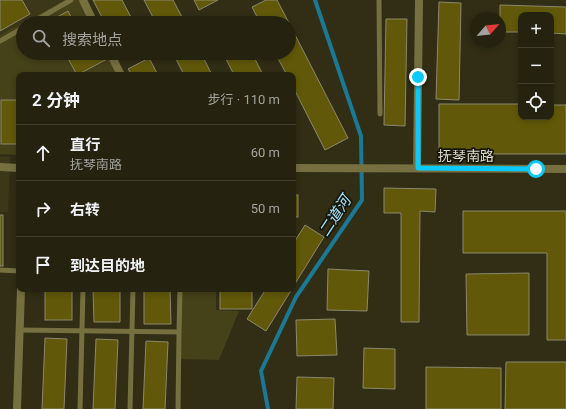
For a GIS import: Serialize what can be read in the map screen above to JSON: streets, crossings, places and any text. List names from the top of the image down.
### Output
{
  "streets": {
    "street": ["抚琴南路"]
  },
  "water": ["二道河"],
  "north": "top right",
  "page": {
    "map_buttons": ["+", "−"],
    "search": "搜索地点",
    "heading": ["2 分钟", "步行 · 110 m"],
    "list": [
      ["直行", "抚琴南路", "60 m"],
      ["右转", "50 m"],
      "到达目的地"
    ]
  }
}
